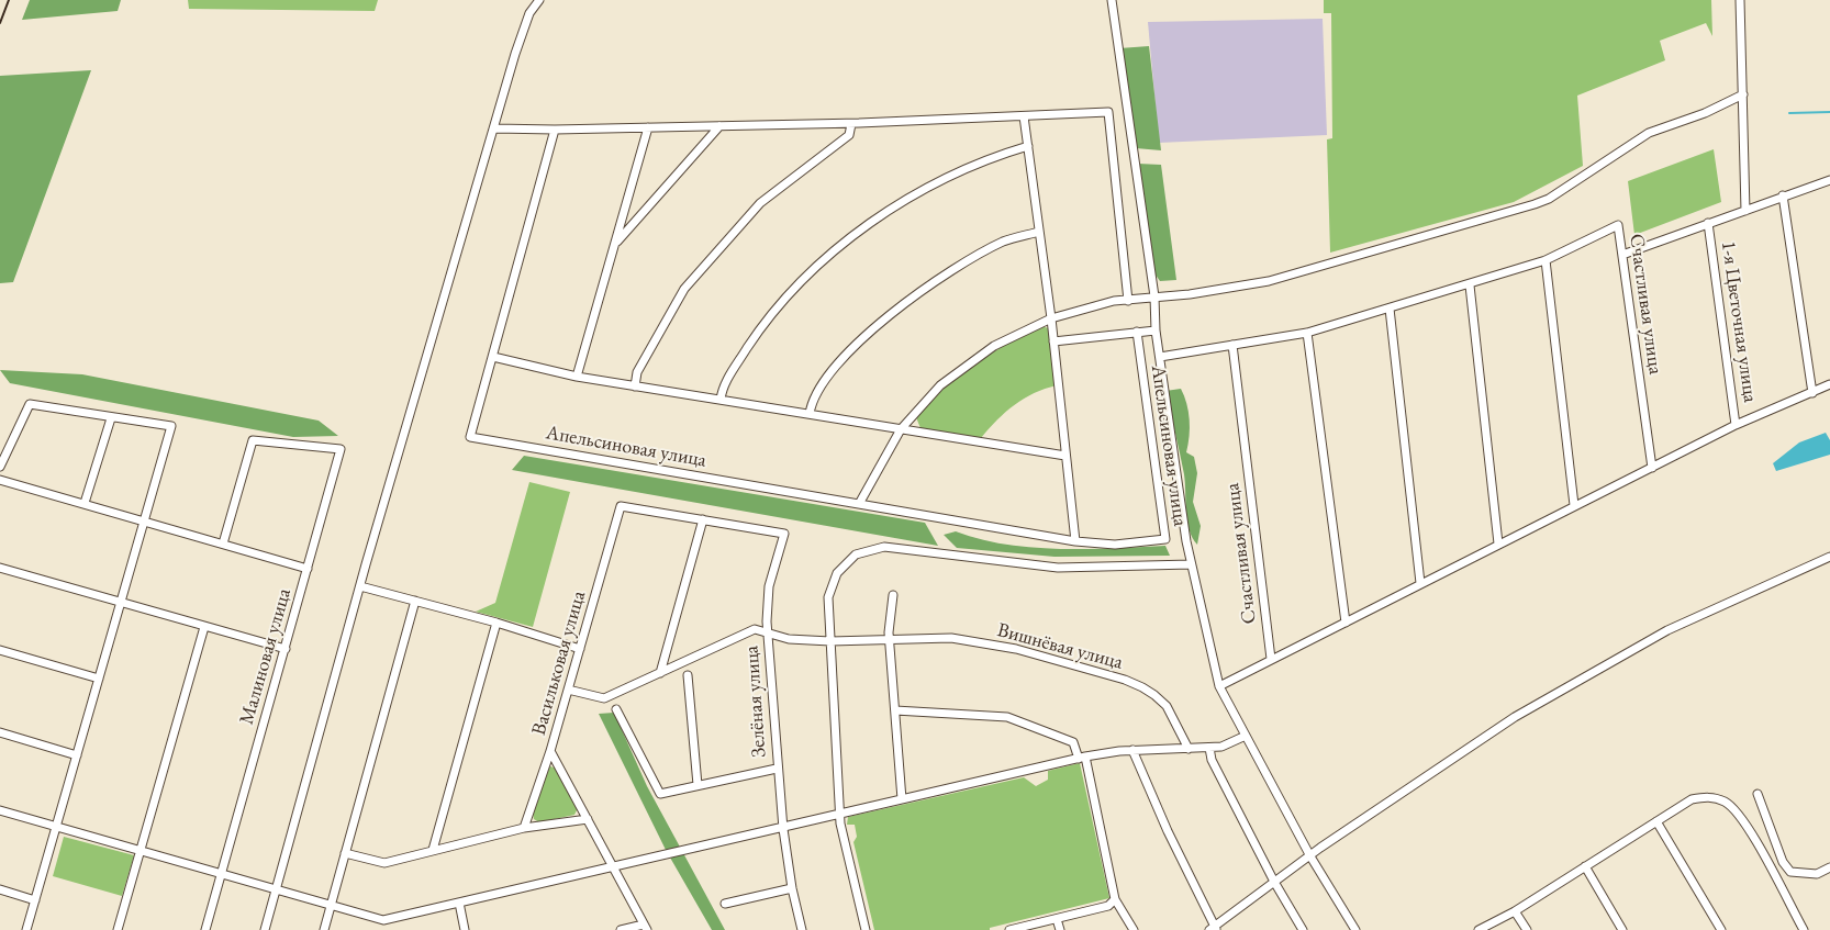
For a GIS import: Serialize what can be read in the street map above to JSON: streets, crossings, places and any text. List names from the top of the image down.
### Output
{
  "streets": {
    "street": [
      "Счастливая улица",
      "1-я Цветочная улица",
      "Апельсиновая улица",
      "Вишнёвая улица",
      "Малиновая улица",
      "Васильковая улица",
      "Зелёная улица"
    ]
  },
  "crossings": [
    ["Вишнёвая улица", "Зелёная улица"]
  ]
}
